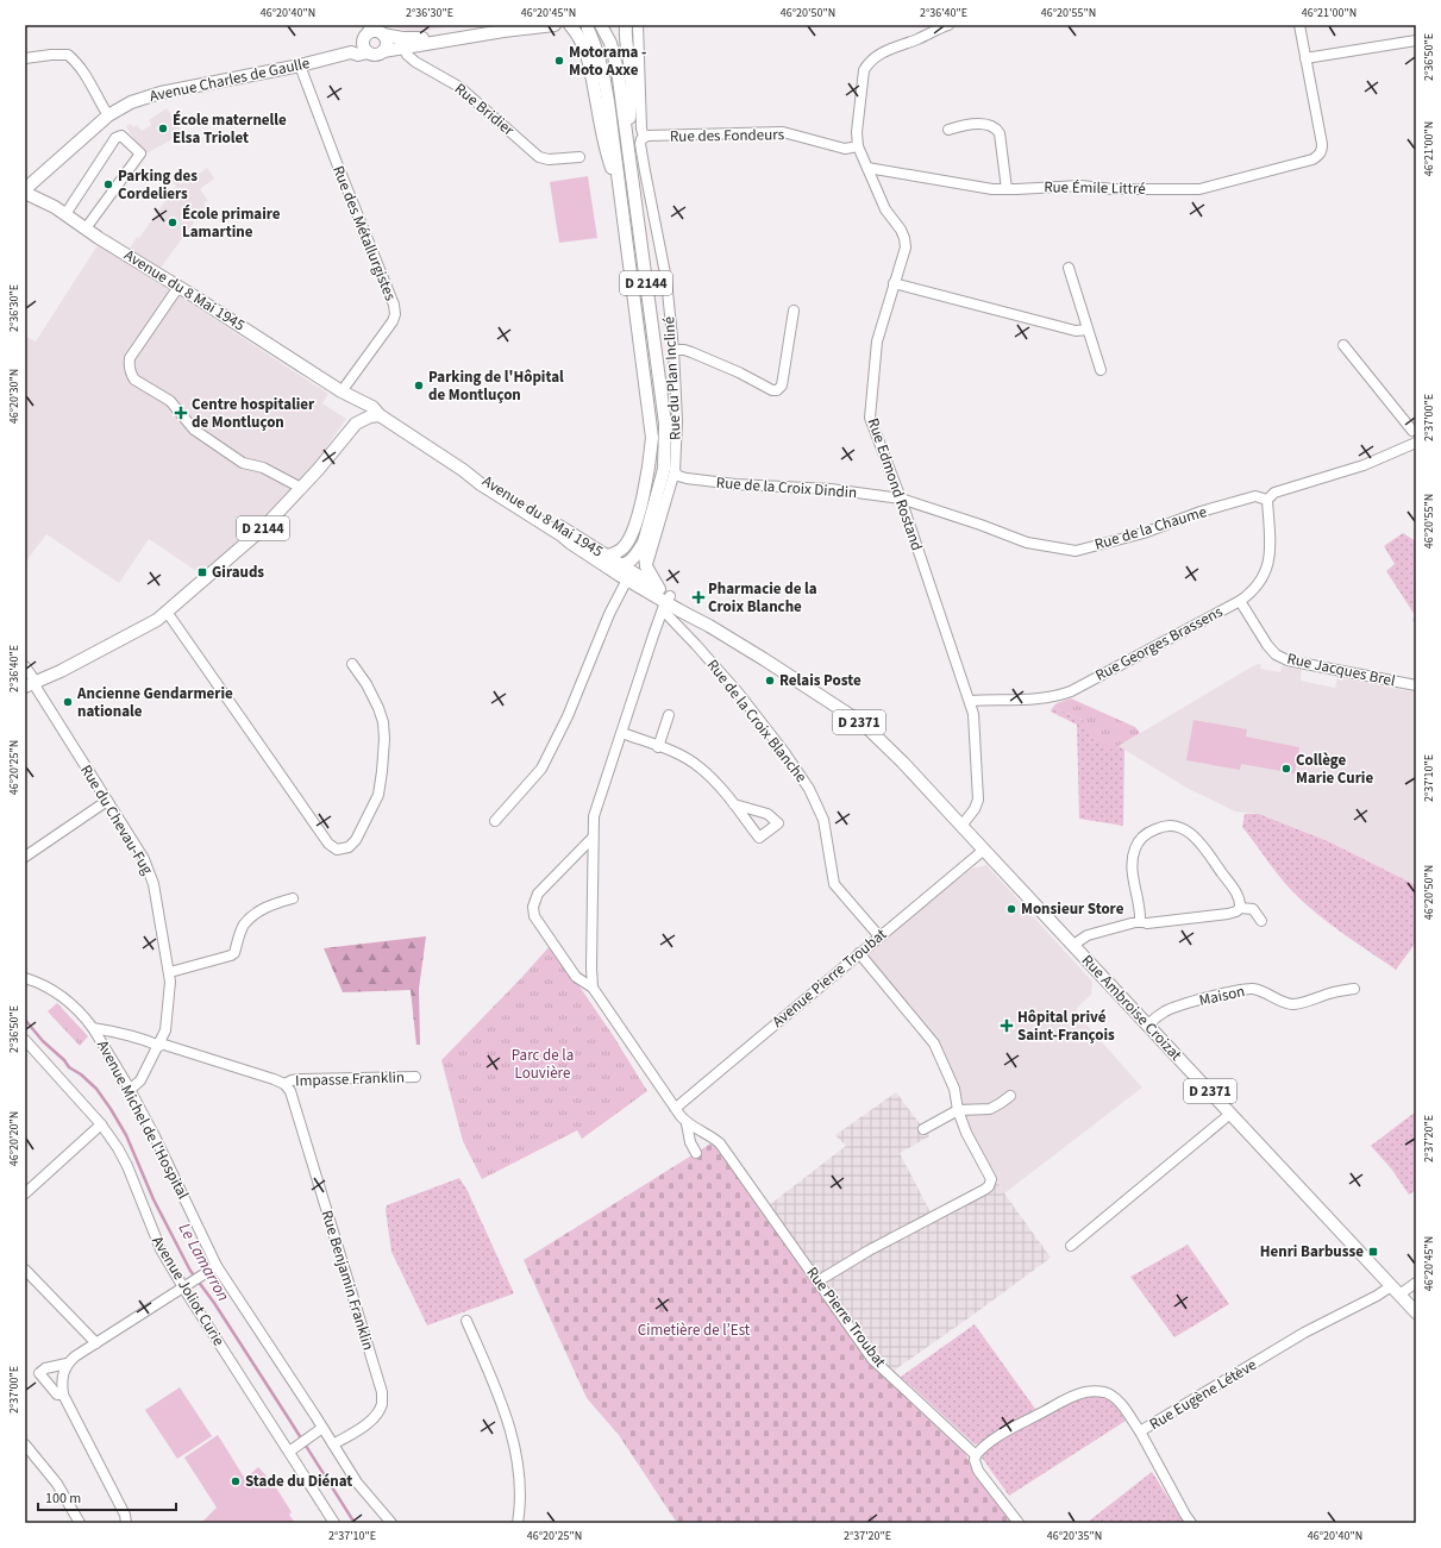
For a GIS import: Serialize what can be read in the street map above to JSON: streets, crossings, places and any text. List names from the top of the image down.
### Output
{
  "streets": {
    "main road": [
      "Avenue Charles de Gaulle",
      "D 2144",
      "Avenue du 8 Mai 1945",
      "D 2371",
      "Rue Ambroise Croizat"
    ],
    "street": [
      "Rue Bridier",
      "Rue des Fondeurs",
      "Rue Émile Littré",
      "Rue des Métallurgistes",
      "Rue du Plan Incliné",
      "Rue Edmond Rostand",
      "Rue de la Croix Dindin",
      "Rue de la Chaume",
      "Rue Georges Brassens",
      "Rue Jacques Brel",
      "Rue de la Croix Blanche",
      "Rue du Chevau-Fug",
      "Avenue Pierre Troubat",
      "Maison",
      "Impasse Franklin",
      "Avenue Michel de l'Hospital",
      "Rue Benjamin Franklin",
      "Avenue Joliot Curie",
      "Rue Pierre Troubat",
      "Rue Eugène Létève"
    ]
  },
  "crossings": [
    ["Avenue Charles de Gaulle", "Rue des Métallurgistes"],
    ["Avenue Charles de Gaulle", "Avenue du 8 Mai 1945"],
    ["Rue des Fondeurs", "Rue du Plan Incliné"],
    ["Rue des Fondeurs", "Rue Edmond Rostand"],
    ["Rue Émile Littré", "Rue Edmond Rostand"],
    ["Rue des Métallurgistes", "Avenue du 8 Mai 1945"],
    ["D 2144", "Avenue du 8 Mai 1945"],
    ["D 2144", "Rue du Chevau-Fug"],
    ["Avenue du 8 Mai 1945", "Rue Edmond Rostand"],
    ["Avenue du 8 Mai 1945", "Rue de la Croix Blanche"],
    ["Avenue du 8 Mai 1945", "Avenue Pierre Troubat"],
    ["Avenue du 8 Mai 1945", "Rue Ambroise Croizat"],
    ["Rue du Plan Incliné", "Rue de la Croix Dindin"],
    ["Rue Edmond Rostand", "Rue de la Croix Dindin"],
    ["Rue Edmond Rostand", "Rue de la Chaume"],
    ["Rue Edmond Rostand", "Rue Georges Brassens"],
    ["Rue de la Croix Dindin", "Rue de la Chaume"],
    ["Rue de la Chaume", "Rue Georges Brassens"],
    ["Rue Georges Brassens", "Rue Jacques Brel"],
    ["Rue de la Croix Blanche", "Avenue Pierre Troubat"],
    ["Rue du Chevau-Fug", "Avenue Michel de l'Hospital"],
    ["Avenue Pierre Troubat", "Rue Ambroise Croizat"],
    ["Avenue Pierre Troubat", "Rue Pierre Troubat"],
    ["Maison", "Rue Ambroise Croizat"],
    ["Rue Ambroise Croizat", "Rue Eugène Létève"],
    ["Impasse Franklin", "Rue Benjamin Franklin"],
    ["Avenue Michel de l'Hospital", "Rue Benjamin Franklin"],
    ["Rue Pierre Troubat", "Rue Eugène Létève"]
  ],
  "water": ["Le Lamarron"],
  "parks": ["Parc de la Louvière", "Cimetière de l’Est"],
  "places": {
    "other": [
      "Motorama - Moto Axxe",
      "École maternelle Elsa Triolet",
      "Parking des Cordeliers",
      "École primaire Lamartine",
      "Parking de l'Hôpital de Montluçon",
      "Relais Poste",
      "Ancienne Gendarmerie nationale",
      "Collège Marie Curie",
      "Monsieur Store",
      "Stade du Diénat"
    ],
    "health": ["Centre hospitalier de Montluçon", "Pharmacie de la Croix Blanche", "Hôpital privé Saint-François"],
    "transit": ["Girauds", "Henri Barbusse"]
  },
  "scale_bar": "100 m",
  "coordinates": [
    "46°20'40\"N",
    "2°36'30\"E",
    "46°20'45\"N",
    "46°20'50\"N",
    "2°36'40\"E",
    "46°20'55\"N",
    "46°21'00\"N",
    "2°36'50\"E",
    "46°20'30\"N",
    "2°37'00\"E",
    "46°20'25\"N",
    "2°37'10\"E",
    "2°37'20\"E",
    "46°20'20\"N",
    "46°20'35\"N"
  ]
}
